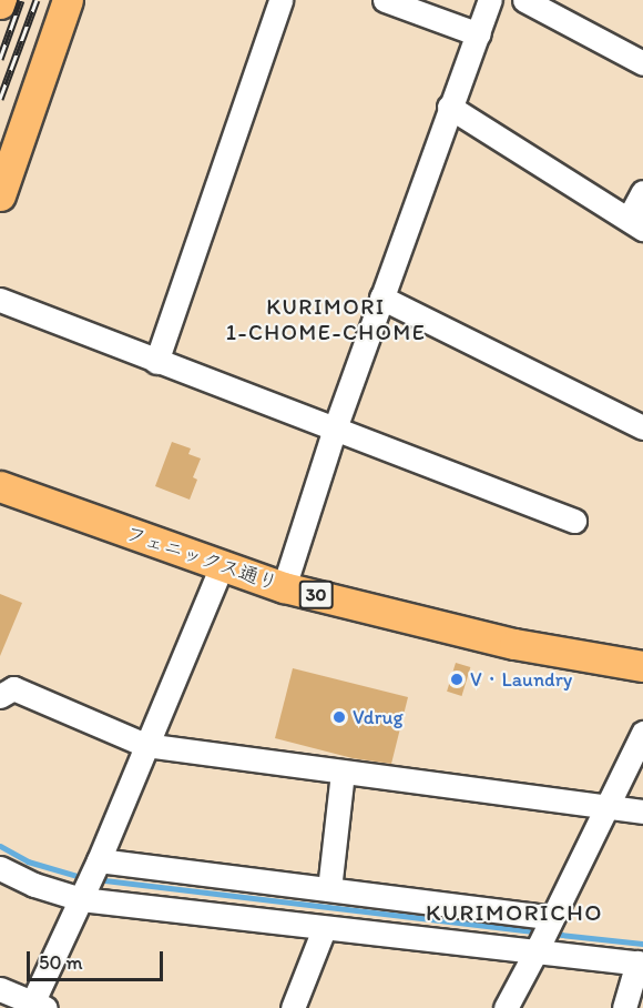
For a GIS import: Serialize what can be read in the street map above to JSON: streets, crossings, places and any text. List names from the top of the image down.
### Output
{
  "streets": {
    "main road": ["フェニックス通り", "30"]
  },
  "districts": ["KURIMORI 1-CHOME-CHOME", "KURIMORICHO"],
  "places": ["V・Laundry", "Vdrug"],
  "scale_bar": "50 m"
}
